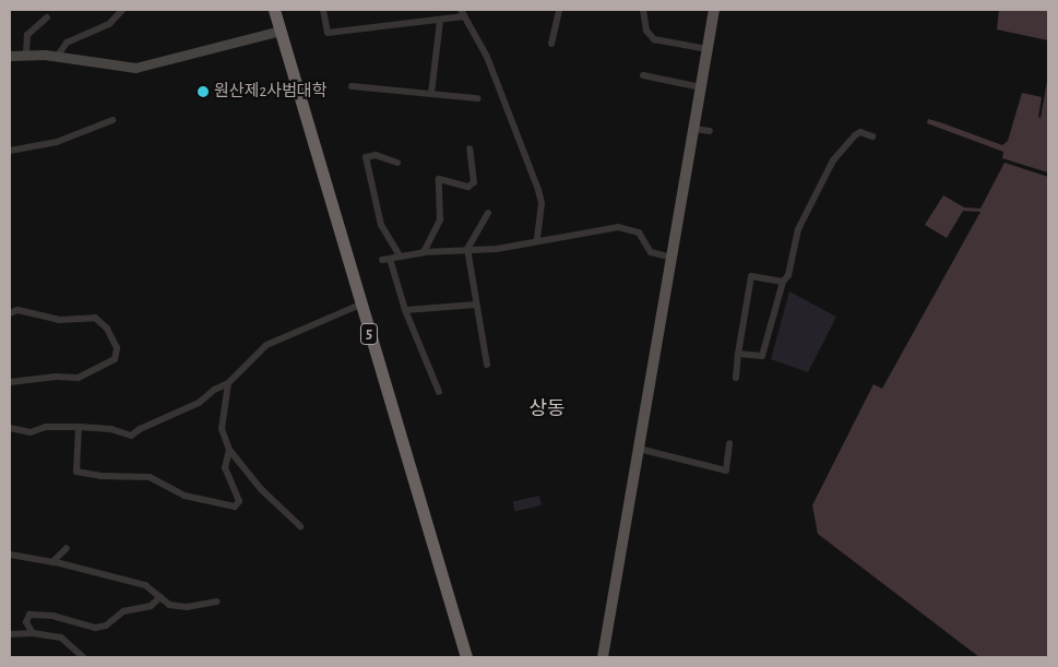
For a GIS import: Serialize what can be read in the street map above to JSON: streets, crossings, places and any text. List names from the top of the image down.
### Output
{
  "streets": {
    "highway": ["5"]
  },
  "districts": ["상동"],
  "places": ["원산제2사범대학"]
}
